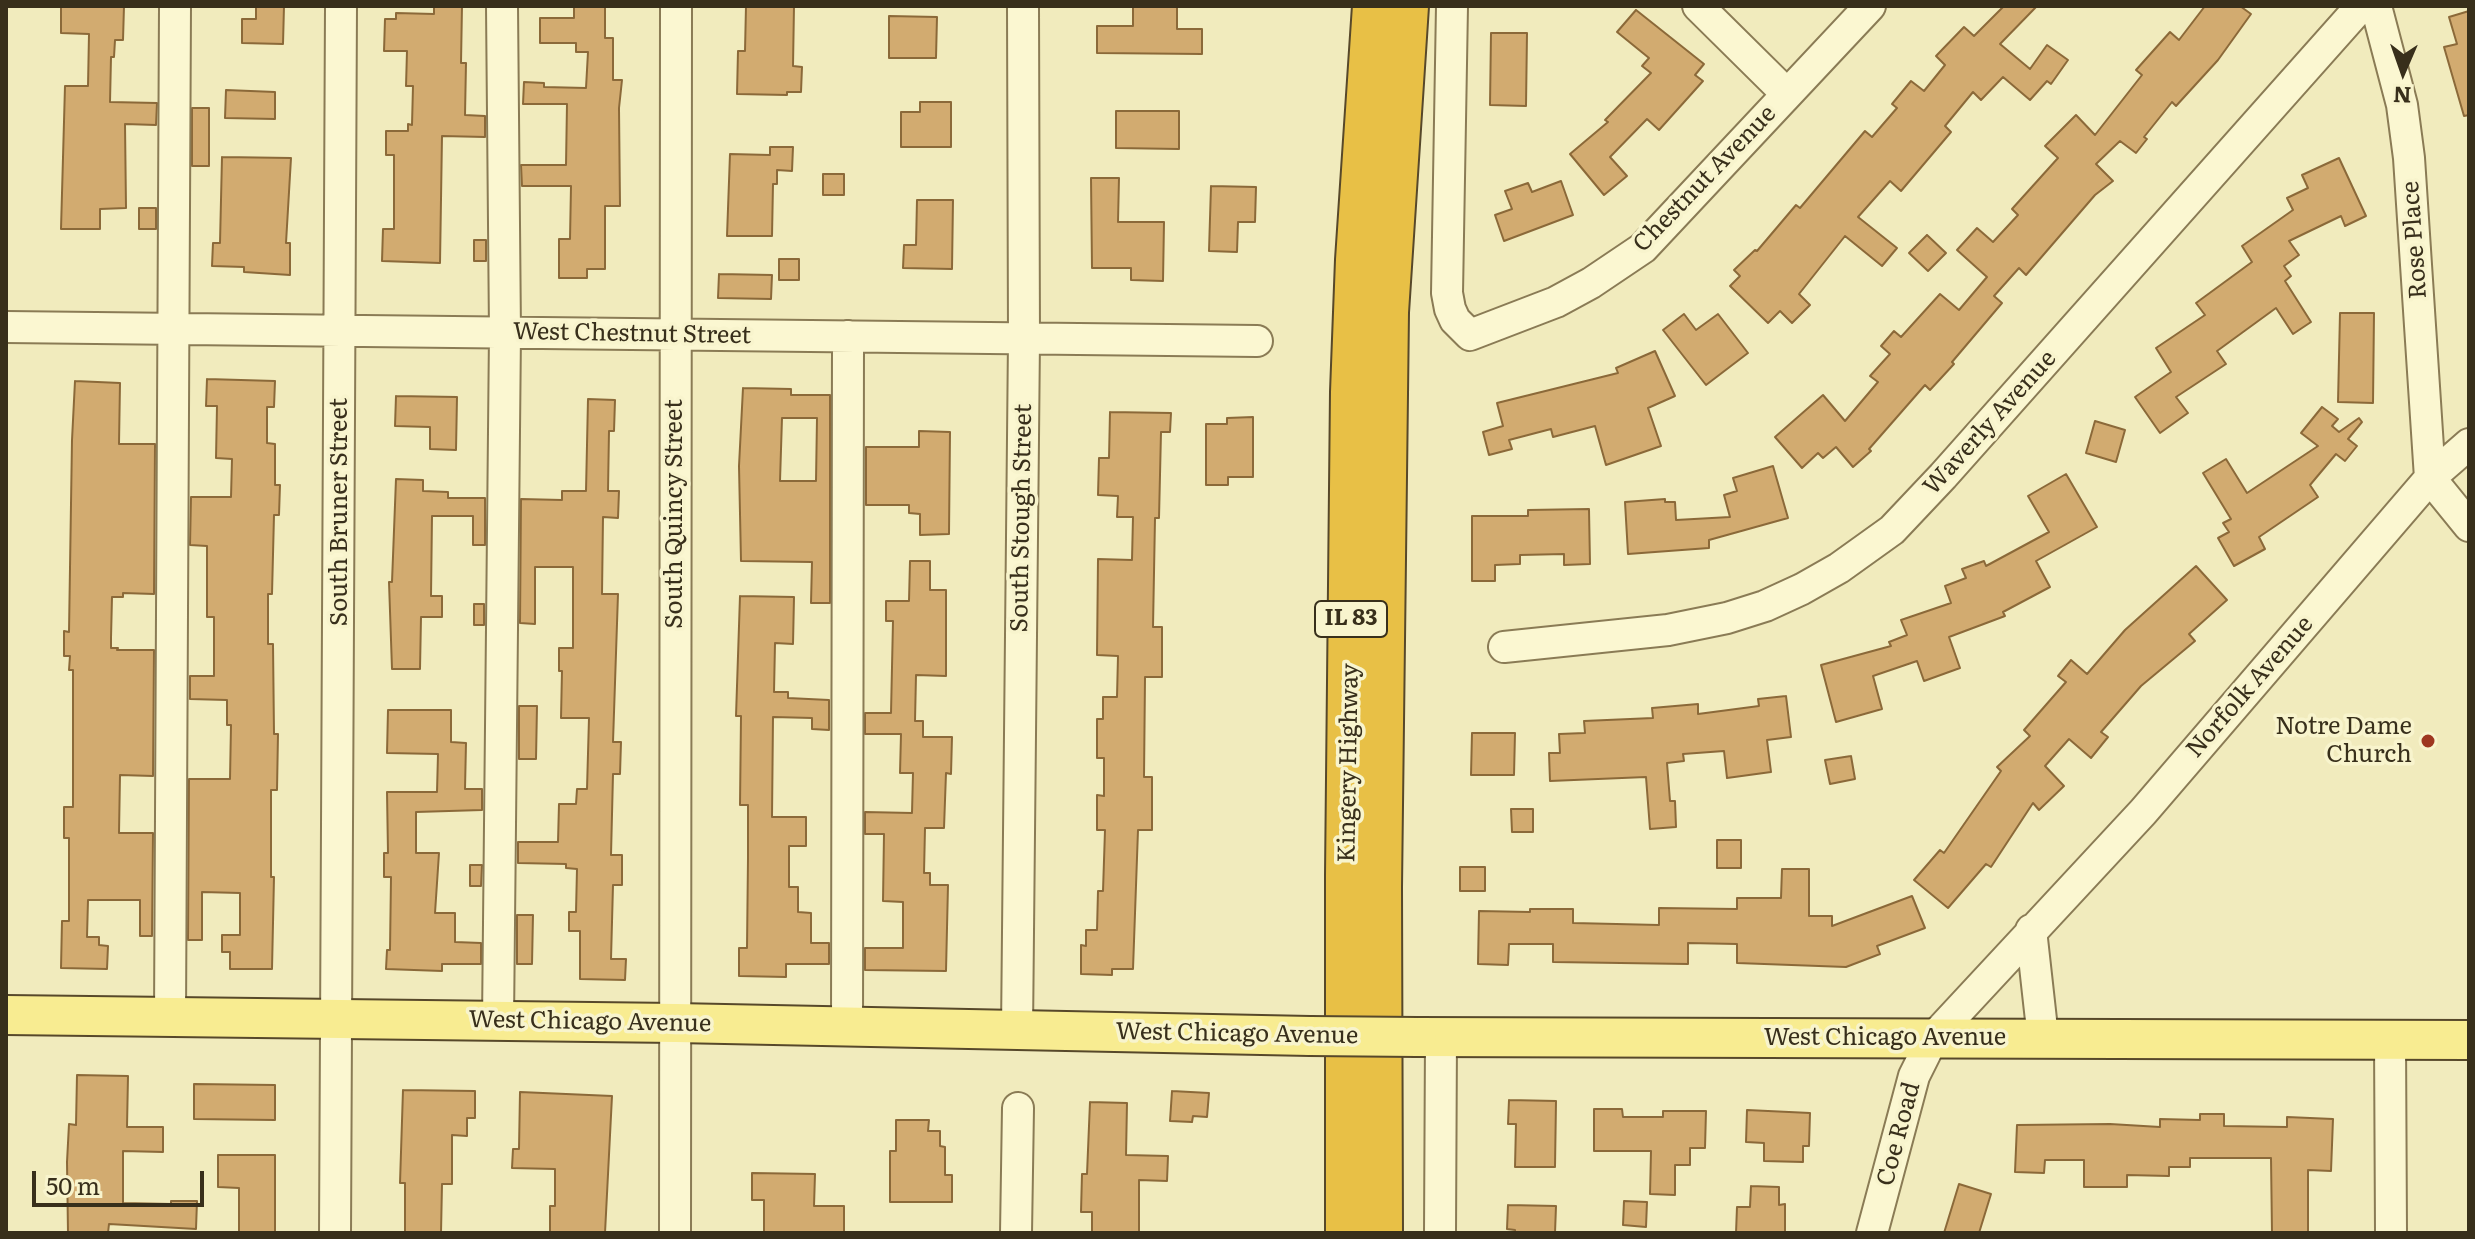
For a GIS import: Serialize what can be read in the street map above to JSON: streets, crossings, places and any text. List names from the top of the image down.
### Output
{
  "streets": {
    "highway": ["IL 83", "Kingery Highway"],
    "main road": ["West Chicago Avenue"],
    "street": [
      "Chestnut Avenue",
      "Rose Place",
      "West Chestnut Street",
      "Waverly Avenue",
      "South Bruner Street",
      "South Quincy Street",
      "South Stough Street",
      "Norfolk Avenue",
      "Coe Road"
    ]
  },
  "crossings": [
    ["Rose Place", "Norfolk Avenue"],
    ["West Chestnut Street", "South Bruner Street"],
    ["West Chestnut Street", "South Quincy Street"],
    ["West Chestnut Street", "South Stough Street"],
    ["South Bruner Street", "West Chicago Avenue"],
    ["South Quincy Street", "West Chicago Avenue"],
    ["South Stough Street", "West Chicago Avenue"],
    ["Norfolk Avenue", "West Chicago Avenue"],
    ["Norfolk Avenue", "Coe Road"],
    ["West Chicago Avenue", "Coe Road"]
  ],
  "places": ["Notre Dame Church"],
  "scale_bar": "50 m",
  "north": "bottom"
}
